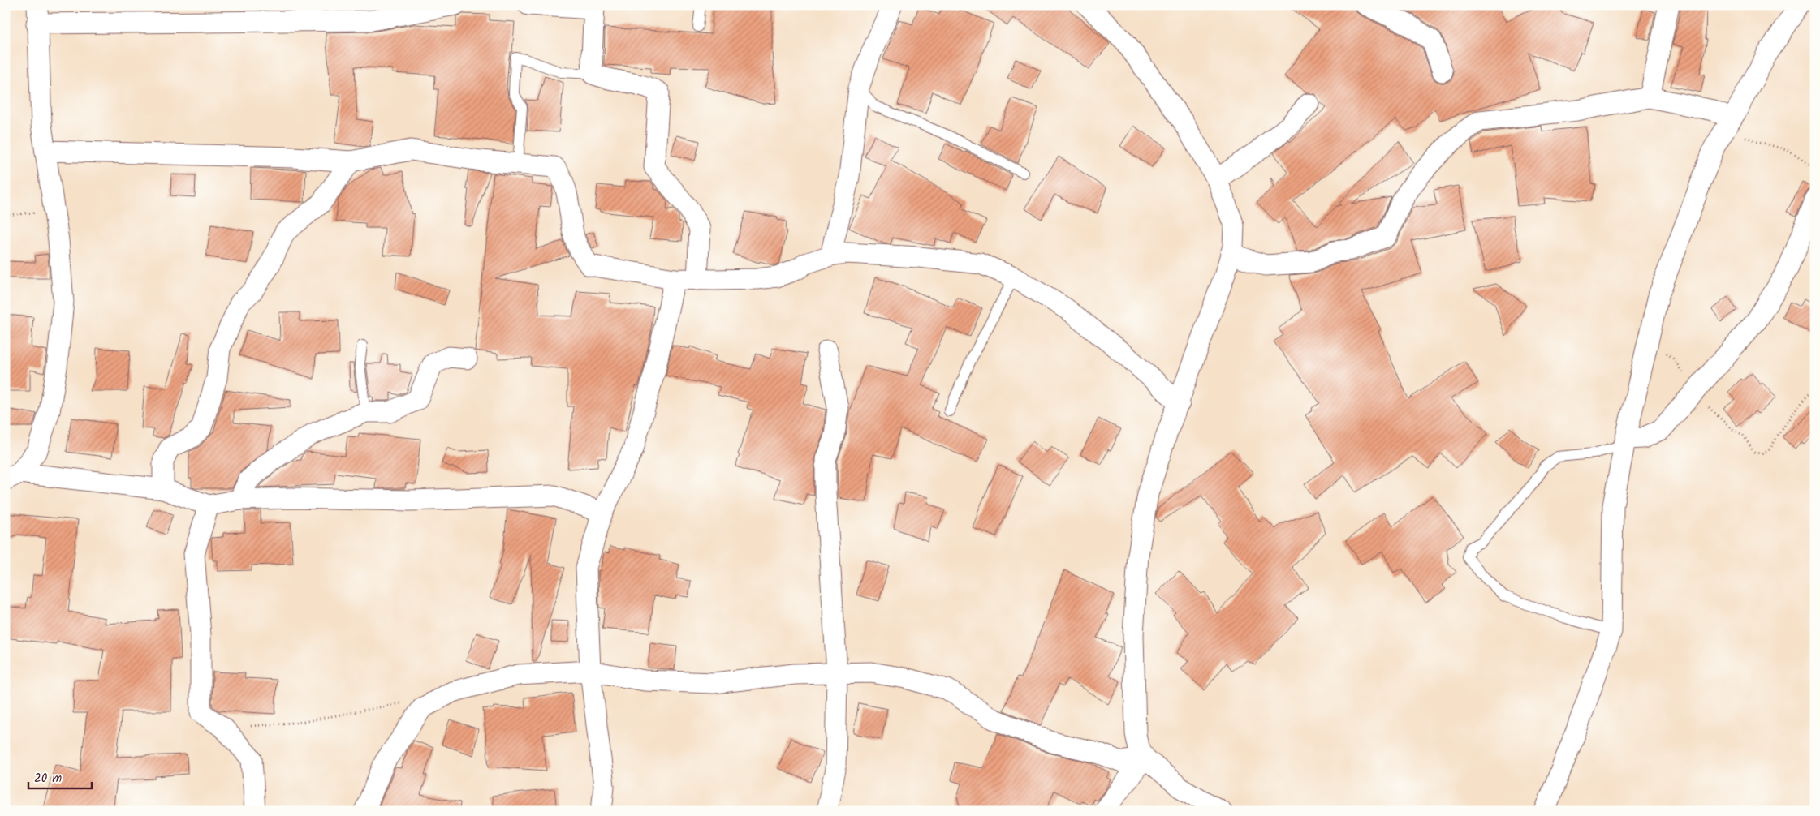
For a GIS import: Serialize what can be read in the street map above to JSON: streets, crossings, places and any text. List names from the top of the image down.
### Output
{
  "scale_bar": "20 m"
}
